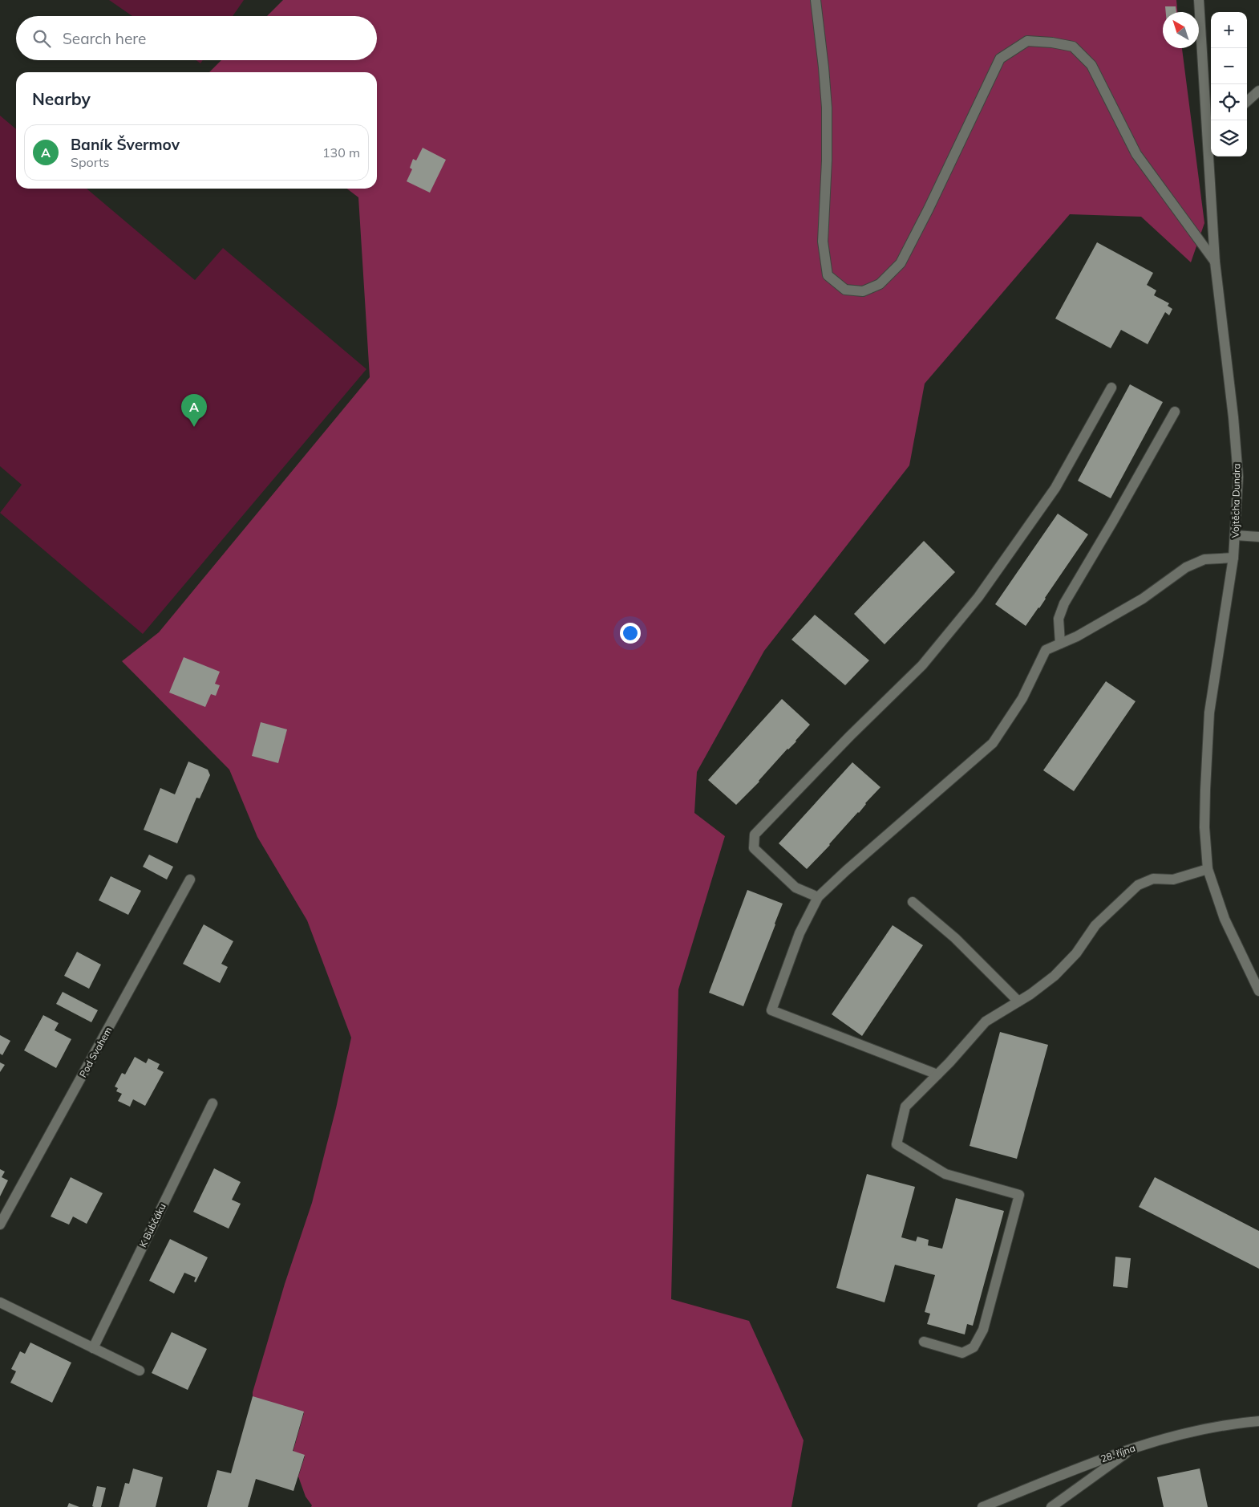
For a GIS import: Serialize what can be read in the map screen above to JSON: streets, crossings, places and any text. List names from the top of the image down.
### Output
{
  "streets": {
    "street": [
      "Vojtěcha Dundra",
      "Pod Svahem",
      "K Bubčáku",
      "28. října"
    ]
  },
  "north": "top left",
  "page": {
    "map_buttons": ["+", "−"],
    "search": "Search here",
    "heading": "Nearby",
    "list": [
      {
        "mark": "A",
        "name": "Baník Švermov",
        "note": "Sports",
        "value": "130 m"
      }
    ],
    "pins": "A"
  }
}
